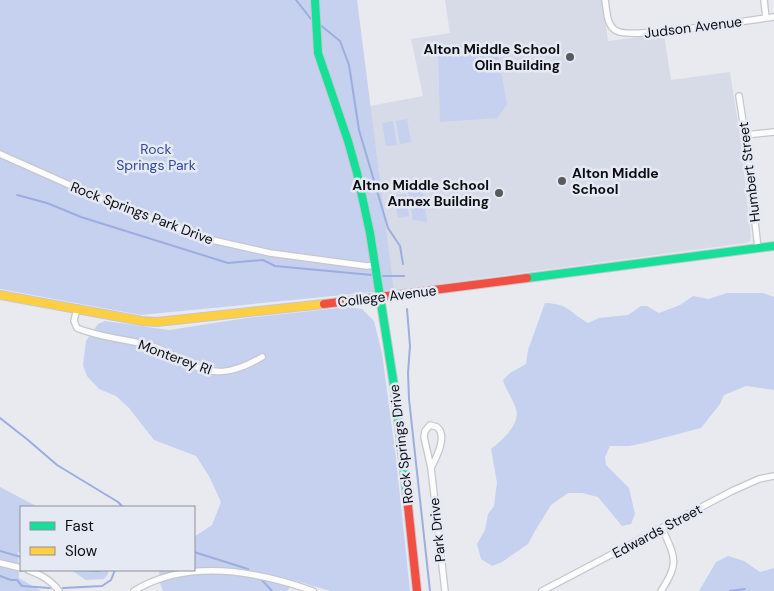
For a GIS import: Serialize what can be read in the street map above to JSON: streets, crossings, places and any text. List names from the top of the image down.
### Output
{
  "streets": {
    "main road": ["College Avenue", "Rock Springs Drive"],
    "street": [
      "Judson Avenue",
      "Humbert Street",
      "Rock Springs Park Drive",
      "Monterey Rl",
      "Park Drive",
      "Edwards Street"
    ]
  },
  "crossings": [
    ["Humbert Street", "College Avenue"],
    ["College Avenue", "Monterey Rl"],
    ["College Avenue", "Rock Springs Drive"]
  ],
  "parks": ["Rock Springs Park"],
  "places": ["Alton Middle School Olin Building", "Alton Middle School", "Altno Middle School Annex Building"],
  "legend": ["Fast", "Slow"]
}
